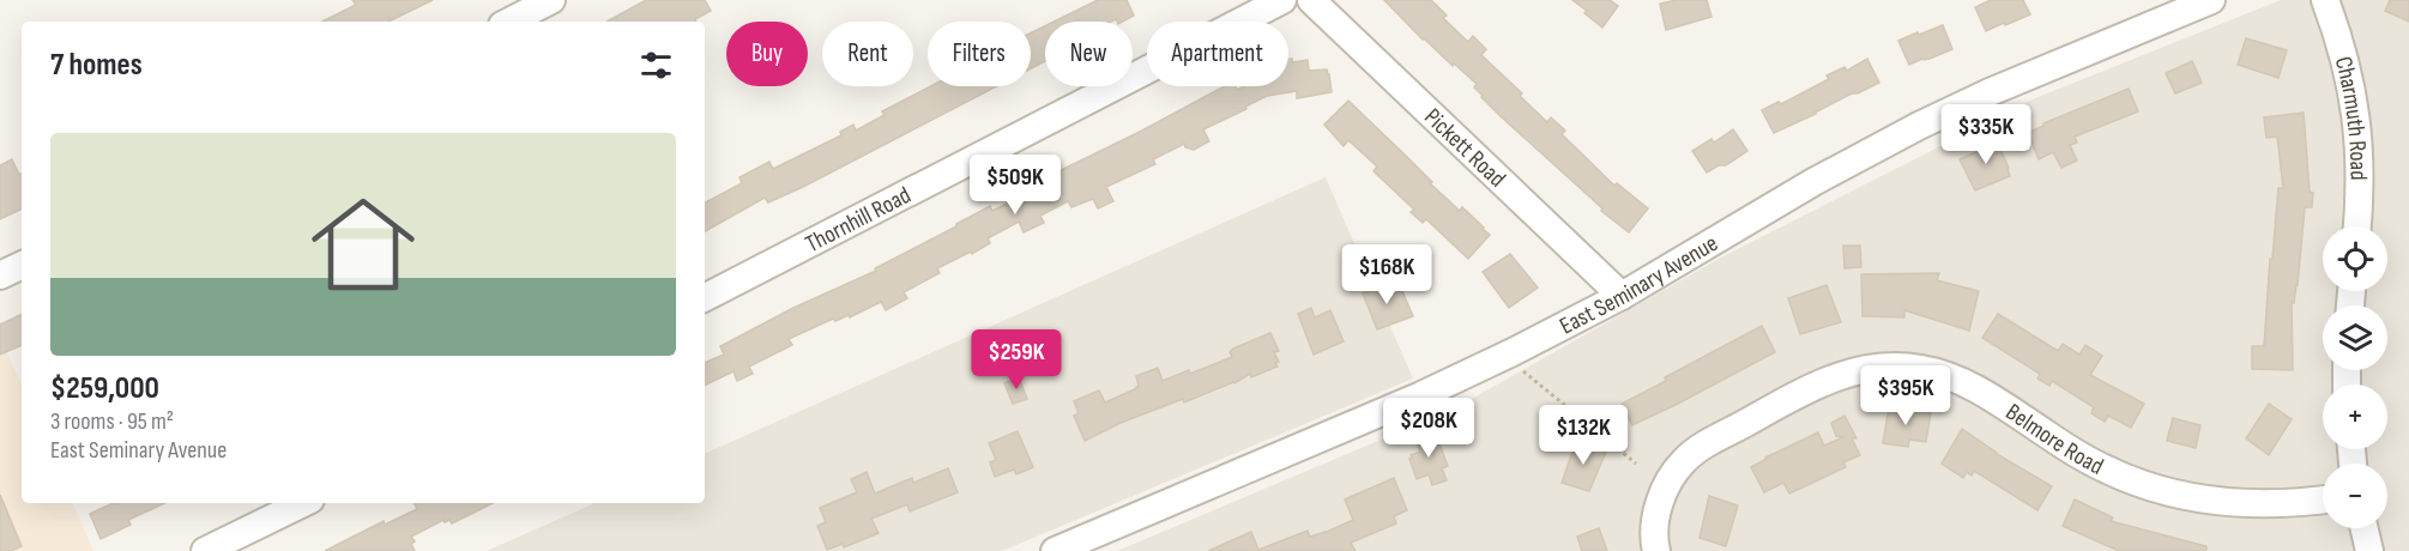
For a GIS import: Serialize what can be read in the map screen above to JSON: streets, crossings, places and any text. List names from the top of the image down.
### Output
{
  "streets": {
    "street": [
      "Charmuth Road",
      "Pickett Road",
      "Thornhill Road",
      "East Seminary Avenue",
      "Belmore Road"
    ]
  },
  "crossings": [
    ["Pickett Road", "East Seminary Avenue"]
  ],
  "page": {
    "chip": [
      "Buy",
      "Rent",
      "Filters",
      "New",
      "Apartment"
    ],
    "heading": "7 homes",
    "price": [
      "$335K",
      "$509K",
      "$168K",
      "$259K",
      "$395K",
      "$208K",
      "$132K"
    ],
    "list": [
      {
        "name": "$259,000",
        "note": "3 rooms · 95 m² · East Seminary Avenue"
      }
    ],
    "map_buttons": ["+", "−"]
  }
}
